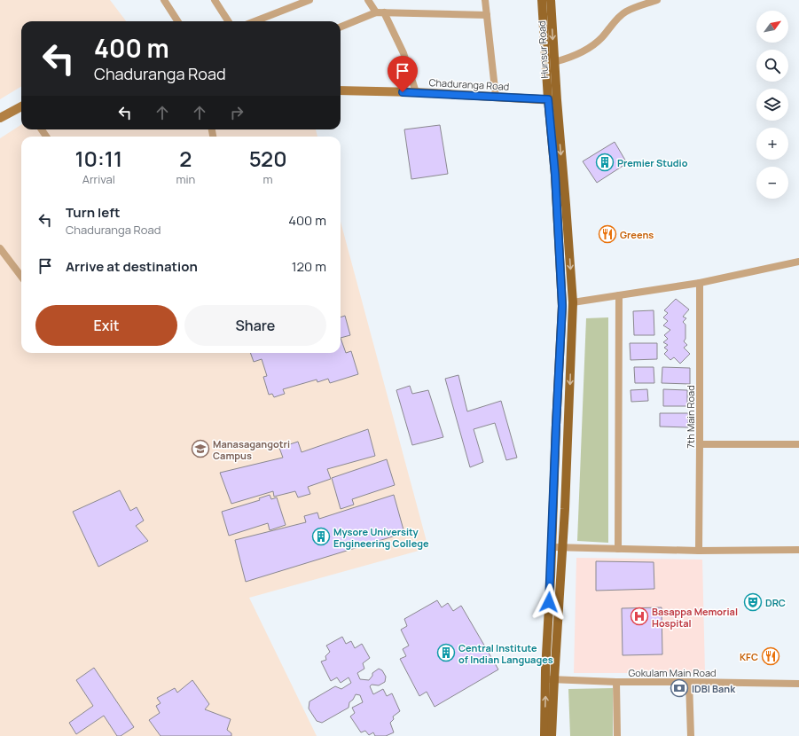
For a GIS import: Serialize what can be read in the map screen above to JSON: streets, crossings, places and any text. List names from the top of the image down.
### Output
{
  "streets": {
    "main road": ["Hunsur Road"],
    "street": ["Chaduranga Road", "7th Main Road", "Gokulam Main Road"]
  },
  "crossings": [
    ["Hunsur Road", "Chaduranga Road"],
    ["Hunsur Road", "Gokulam Main Road"]
  ],
  "places": {
    "building": ["Premier Studio", "Mysore University Engineering College", "Central Institute of Indian Languages"],
    "restaurant": ["Greens", "KFC"],
    "school or university": ["Manasagangotri Campus"],
    "theatre": ["DRC"],
    "hospital": ["Basappa Memorial Hospital"],
    "bank": ["IDBI Bank"]
  },
  "north": "top right",
  "page": {
    "map_buttons": ["+", "−"],
    "turn": ["400 m", "Chaduranga Road"],
    "eta": [
      "10:11",
      "Arrival",
      "2",
      "min",
      "520",
      "m"
    ],
    "list": [
      {
        "name": "Turn left",
        "note": "Chaduranga Road",
        "value": "400 m"
      },
      {
        "name": "Arrive at destination",
        "value": "120 m"
      }
    ],
    "buttons": ["Exit", "Share"]
  }
}
